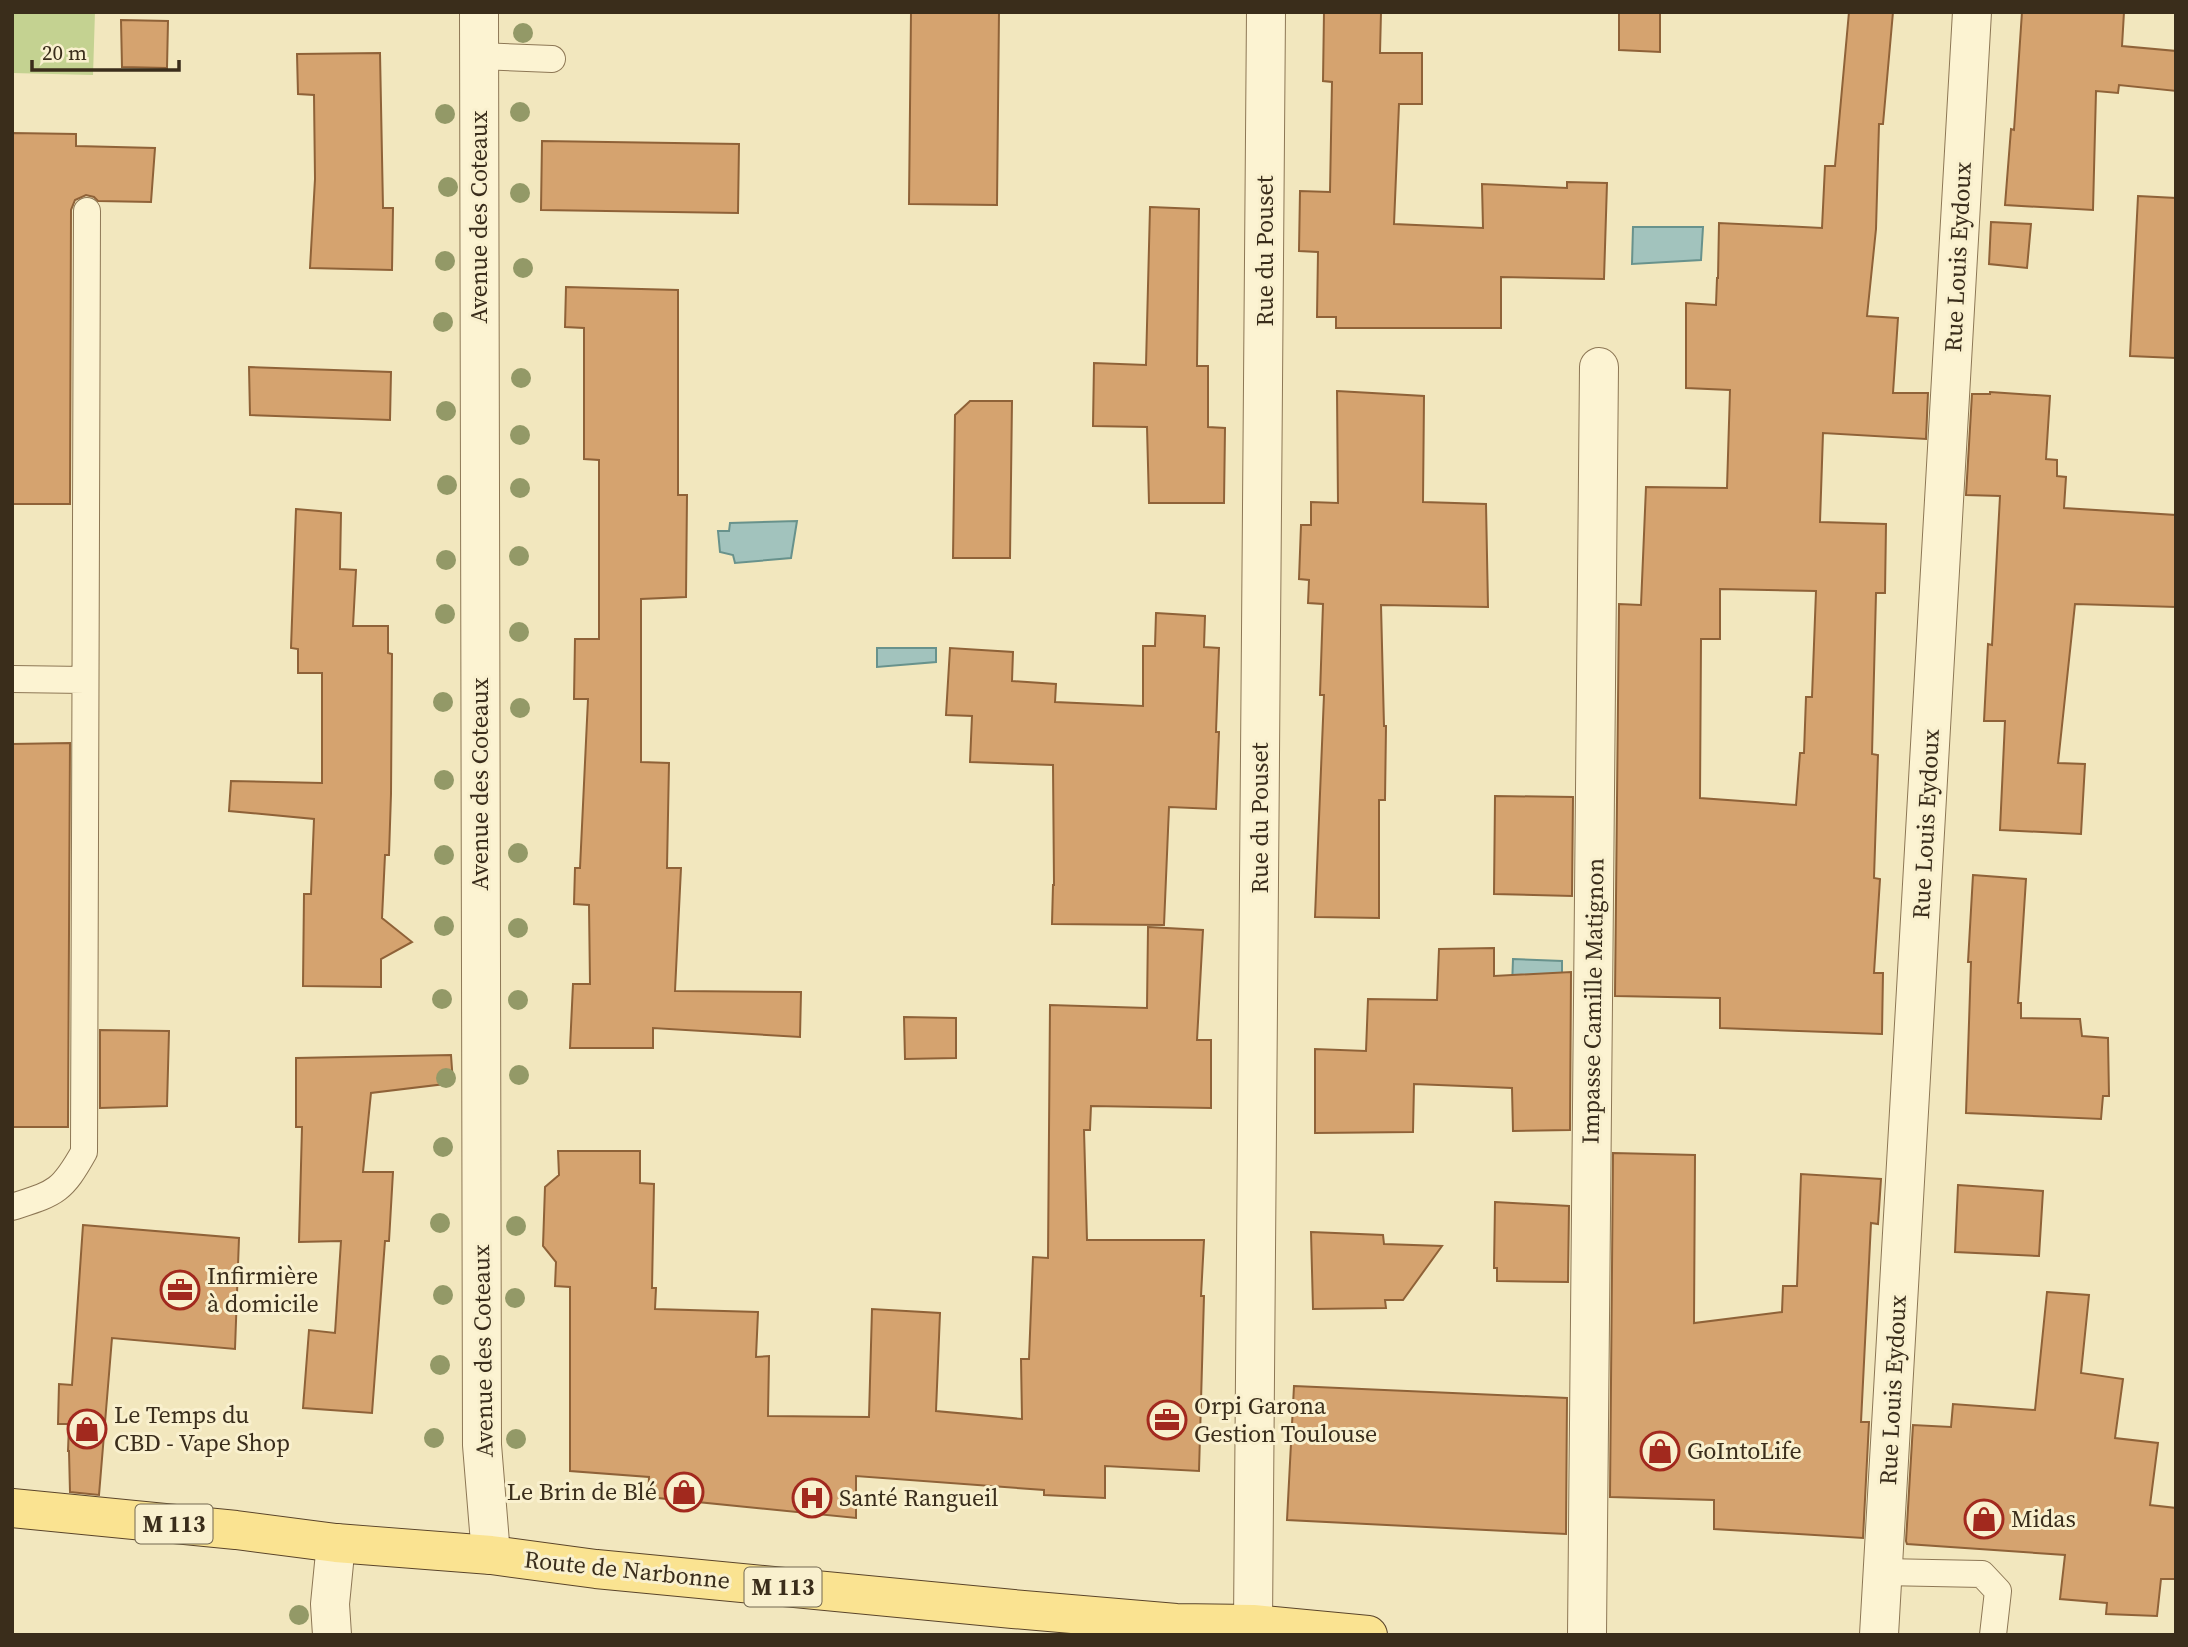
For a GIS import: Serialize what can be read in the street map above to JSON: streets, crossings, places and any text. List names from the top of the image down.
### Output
{
  "streets": {
    "main road": ["M 113", "Route de Narbonne"],
    "street": [
      "Avenue des Coteaux",
      "Rue du Pouset",
      "Rue Louis Eydoux",
      "Impasse Camille Matignon"
    ]
  },
  "crossings": [
    ["Avenue des Coteaux", "Route de Narbonne"],
    ["Rue du Pouset", "Route de Narbonne"]
  ],
  "places": {
    "office": ["Infirmière à domicile", "Orpi Garona Gestion Toulouse"],
    "shop": [
      "Le Temps du CBD - Vape Shop",
      "GoIntoLife",
      "Le Brin de Blé",
      "Midas"
    ],
    "hospital": ["Santé Rangueil"]
  },
  "scale_bar": "20 m"
}
